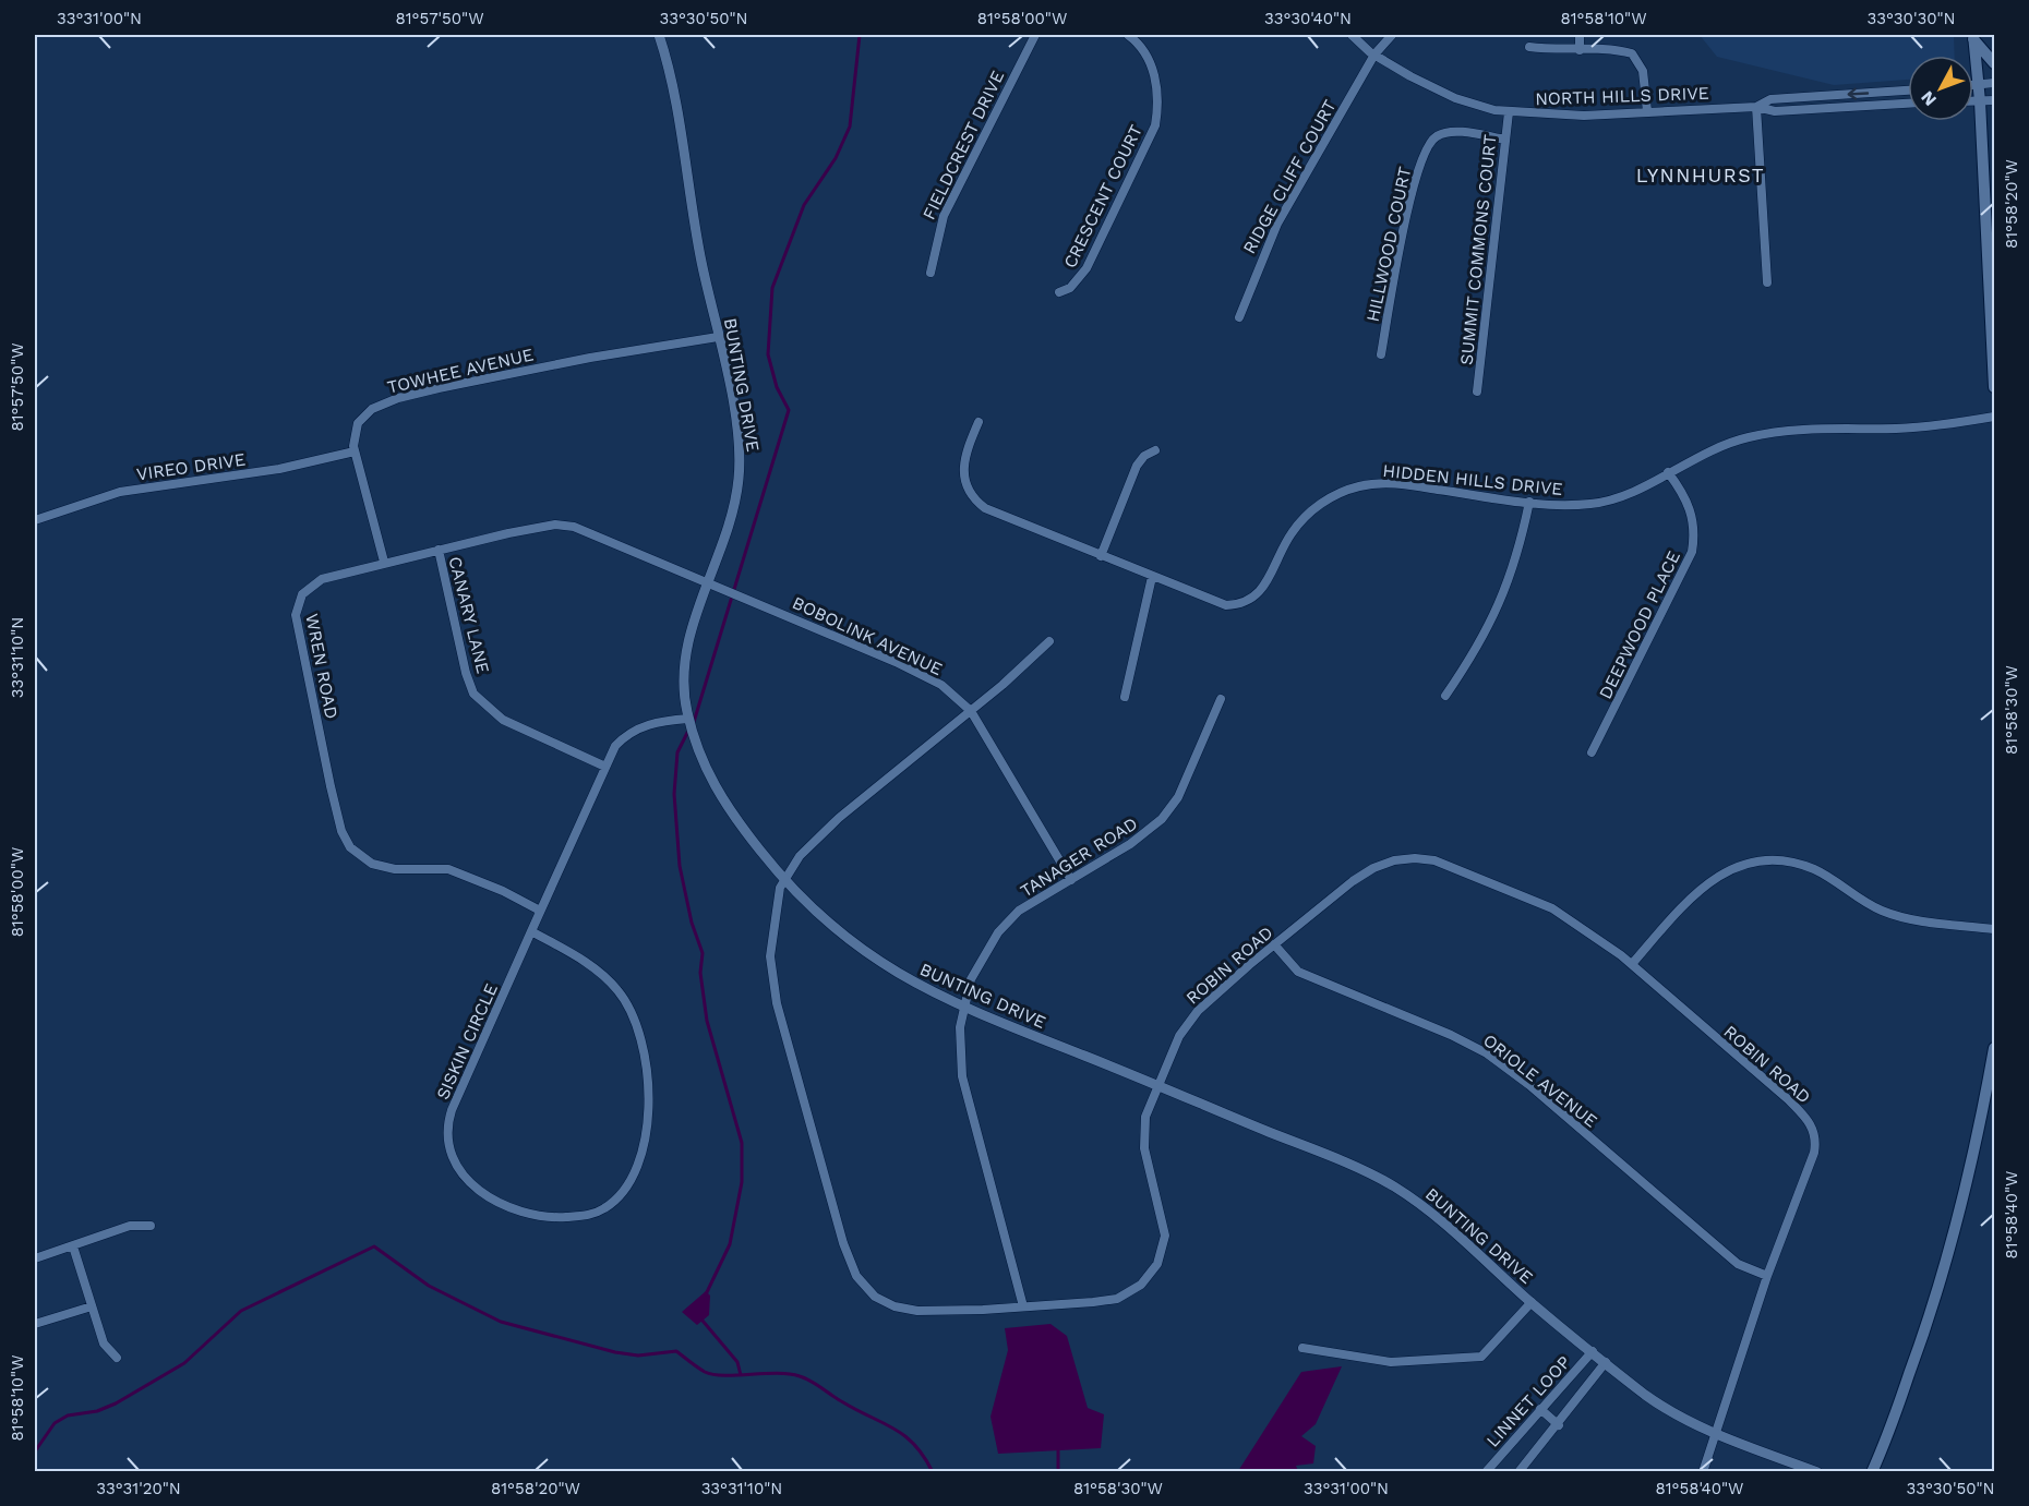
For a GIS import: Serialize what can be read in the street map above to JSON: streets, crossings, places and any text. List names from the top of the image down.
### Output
{
  "streets": {
    "street": [
      "NORTH HILLS DRIVE",
      "FIELDCREST DRIVE",
      "RIDGE CLIFF COURT",
      "CRESCENT COURT",
      "HILLWOOD COURT",
      "SUMMIT COMMONS COURT",
      "TOWHEE AVENUE",
      "BUNTING DRIVE",
      "VIREO DRIVE",
      "HIDDEN HILLS DRIVE",
      "CANARY LANE",
      "DEEPWOOD PLACE",
      "BOBOLINK AVENUE",
      "WREN ROAD",
      "TANAGER ROAD",
      "ROBIN ROAD",
      "SISKIN CIRCLE",
      "ORIOLE AVENUE",
      "LINNET LOOP"
    ]
  },
  "crossings": [
    ["NORTH HILLS DRIVE", "RIDGE CLIFF COURT"],
    ["NORTH HILLS DRIVE", "SUMMIT COMMONS COURT"],
    ["HILLWOOD COURT", "SUMMIT COMMONS COURT"],
    ["TOWHEE AVENUE", "BUNTING DRIVE"],
    ["TOWHEE AVENUE", "VIREO DRIVE"],
    ["TOWHEE AVENUE", "WREN ROAD"],
    ["BUNTING DRIVE", "BOBOLINK AVENUE"],
    ["BUNTING DRIVE", "WREN ROAD"],
    ["BUNTING DRIVE", "TANAGER ROAD"],
    ["BUNTING DRIVE", "ROBIN ROAD"],
    ["BUNTING DRIVE", "SISKIN CIRCLE"],
    ["BUNTING DRIVE", "LINNET LOOP"],
    ["HIDDEN HILLS DRIVE", "DEEPWOOD PLACE"],
    ["CANARY LANE", "WREN ROAD"],
    ["CANARY LANE", "SISKIN CIRCLE"],
    ["BOBOLINK AVENUE", "WREN ROAD"],
    ["BOBOLINK AVENUE", "TANAGER ROAD"],
    ["BOBOLINK AVENUE", "ROBIN ROAD"],
    ["WREN ROAD", "SISKIN CIRCLE"],
    ["TANAGER ROAD", "ROBIN ROAD"],
    ["ROBIN ROAD", "ORIOLE AVENUE"]
  ],
  "districts": ["LYNNHURST"],
  "north": "bottom left",
  "coordinates": [
    "33°31'00\"N",
    "81°57'50\"W",
    "33°30'50\"N",
    "81°58'00\"W",
    "33°30'40\"N",
    "81°58'10\"W",
    "33°30'30\"N",
    "81°58'20\"W",
    "33°31'10\"N",
    "81°58'30\"W",
    "81°58'40\"W",
    "33°31'20\"N"
  ]
}
